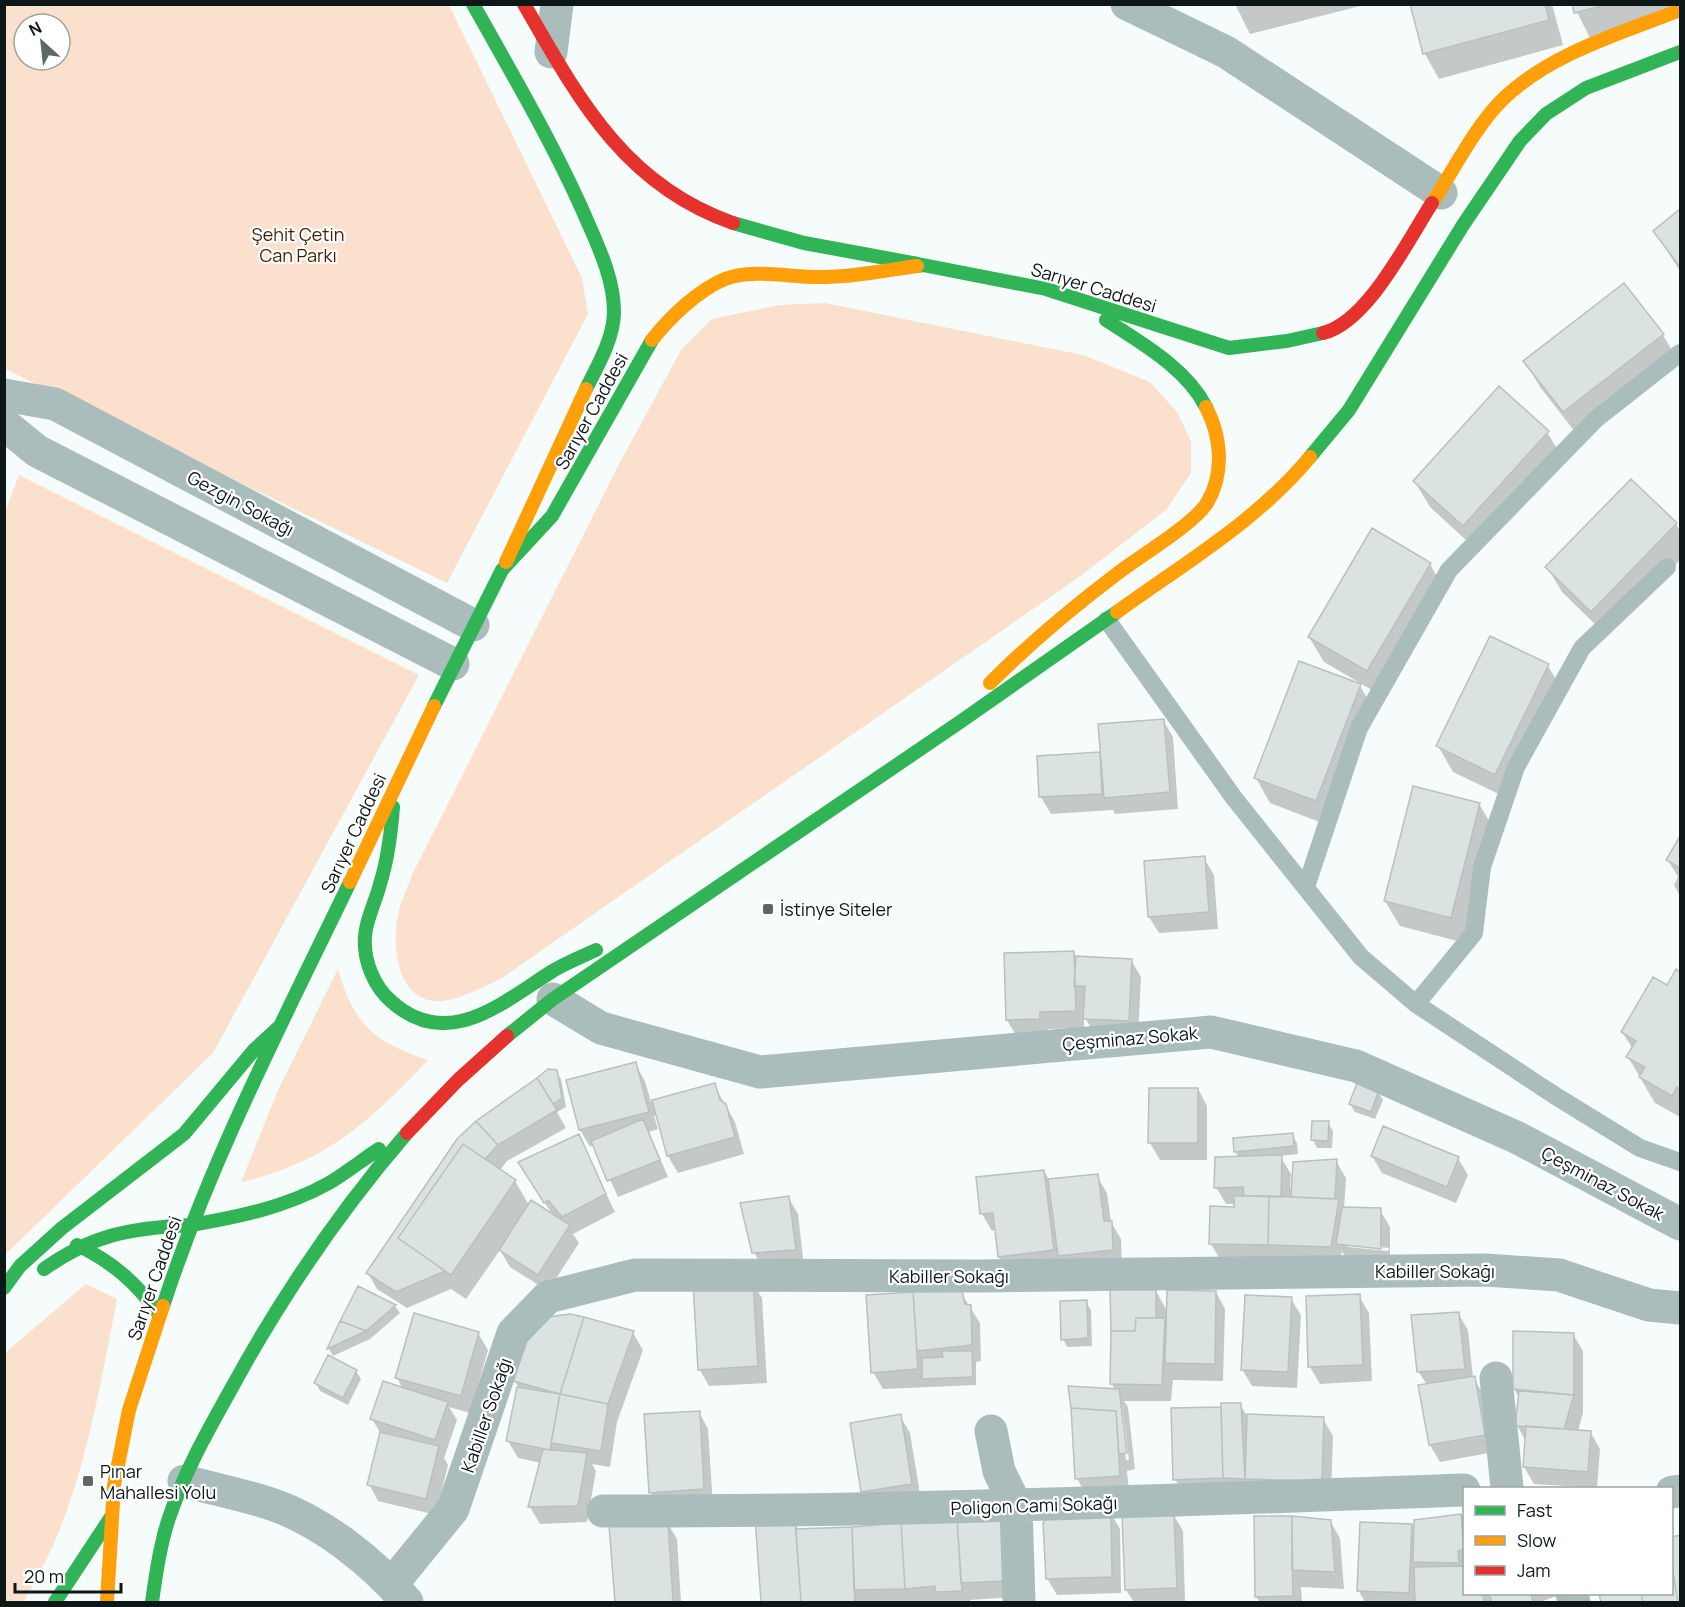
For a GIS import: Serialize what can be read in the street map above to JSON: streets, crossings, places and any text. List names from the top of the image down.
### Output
{
  "streets": {
    "main road": ["Sarıyer Caddesi"],
    "street": [
      "Gezgin Sokağı",
      "Çeşminaz Sokak",
      "Kabiller Sokağı",
      "Poligon Cami Sokağı"
    ]
  },
  "crossings": [
    ["Sarıyer Caddesi", "Gezgin Sokağı"]
  ],
  "parks": ["Şehit Çetin Can Parkı"],
  "places": {
    "transit": ["İstinye Siteler", "Pınar Mahallesi Yolu"]
  },
  "legend": ["Fast", "Slow", "Jam"],
  "scale_bar": "20 m",
  "north": "top left"
}
